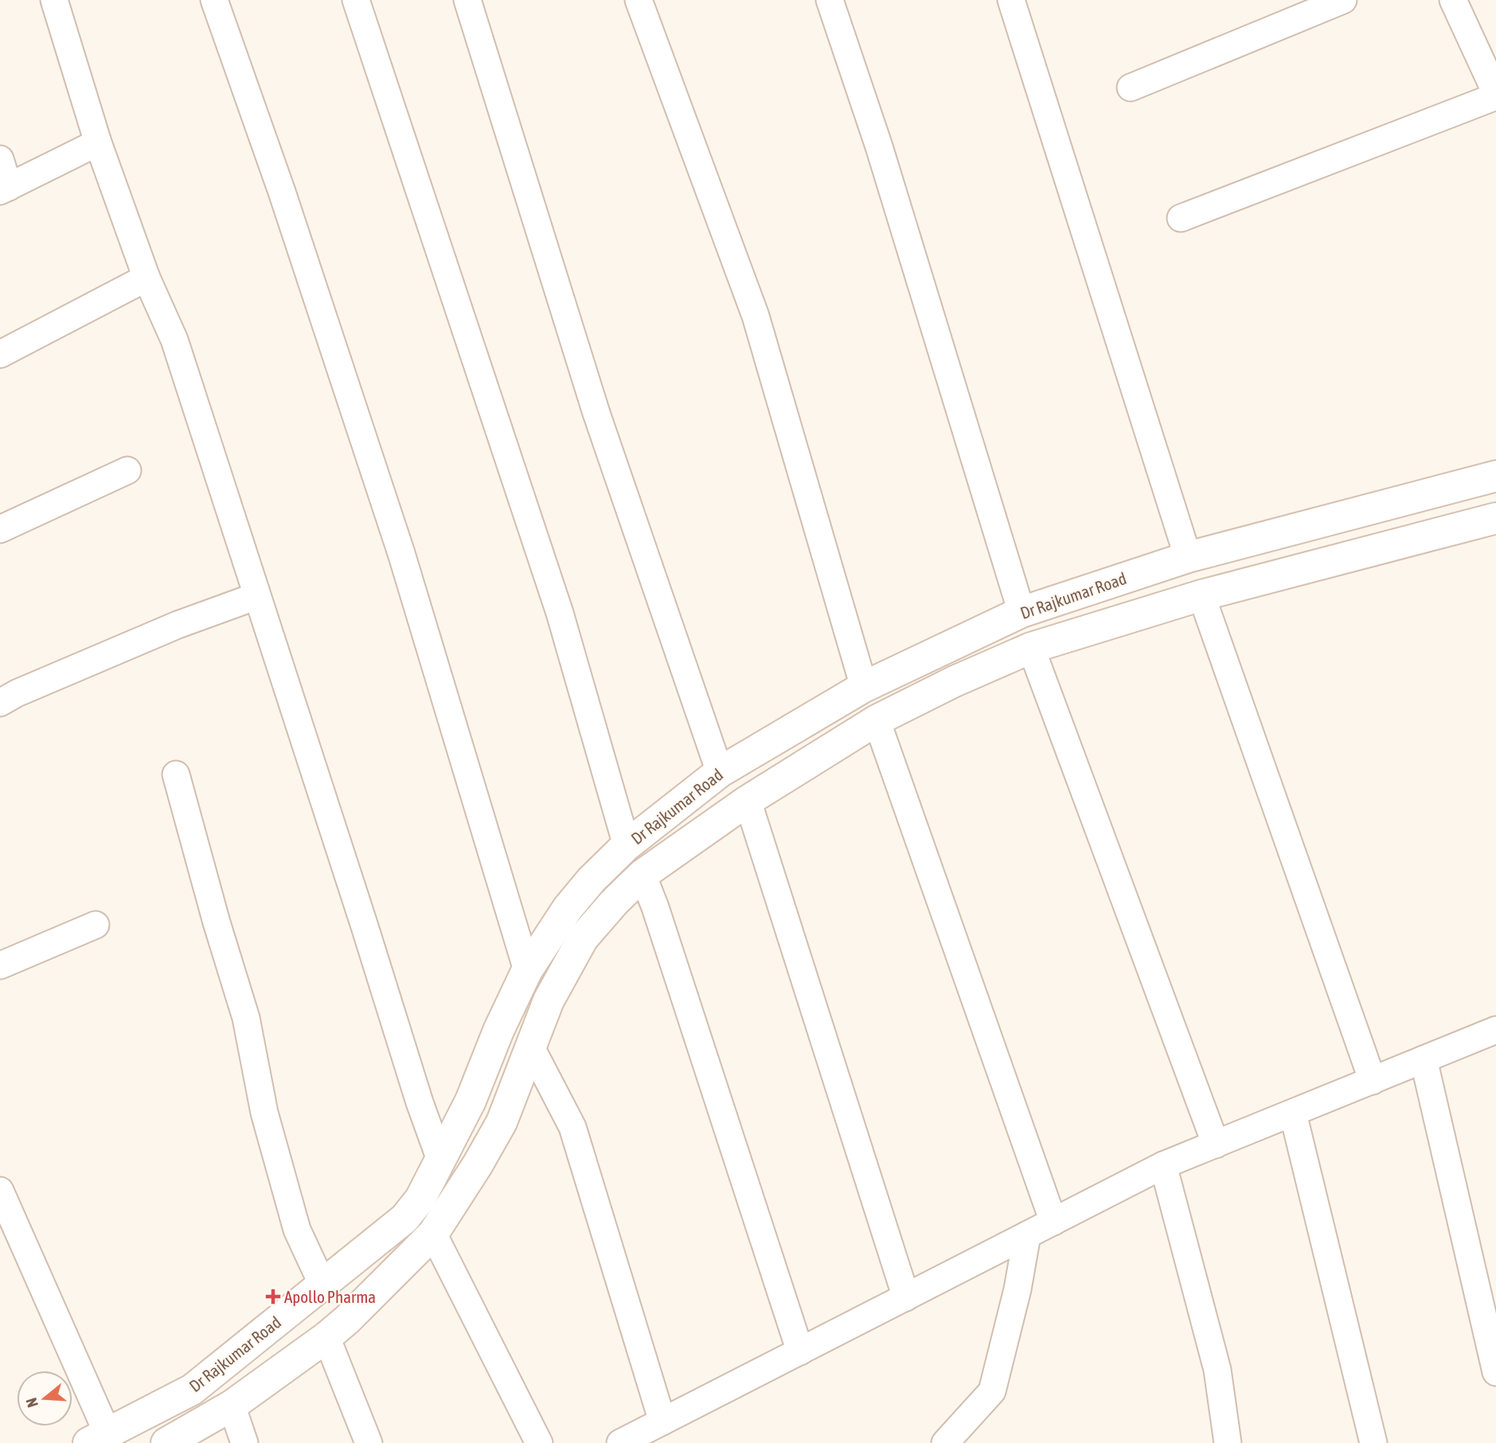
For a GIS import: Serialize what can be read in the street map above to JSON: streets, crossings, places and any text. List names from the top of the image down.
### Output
{
  "streets": {
    "main road": ["Dr Rajkumar Road"]
  },
  "places": {
    "health": ["Apollo Pharma"]
  },
  "north": "left"
}
